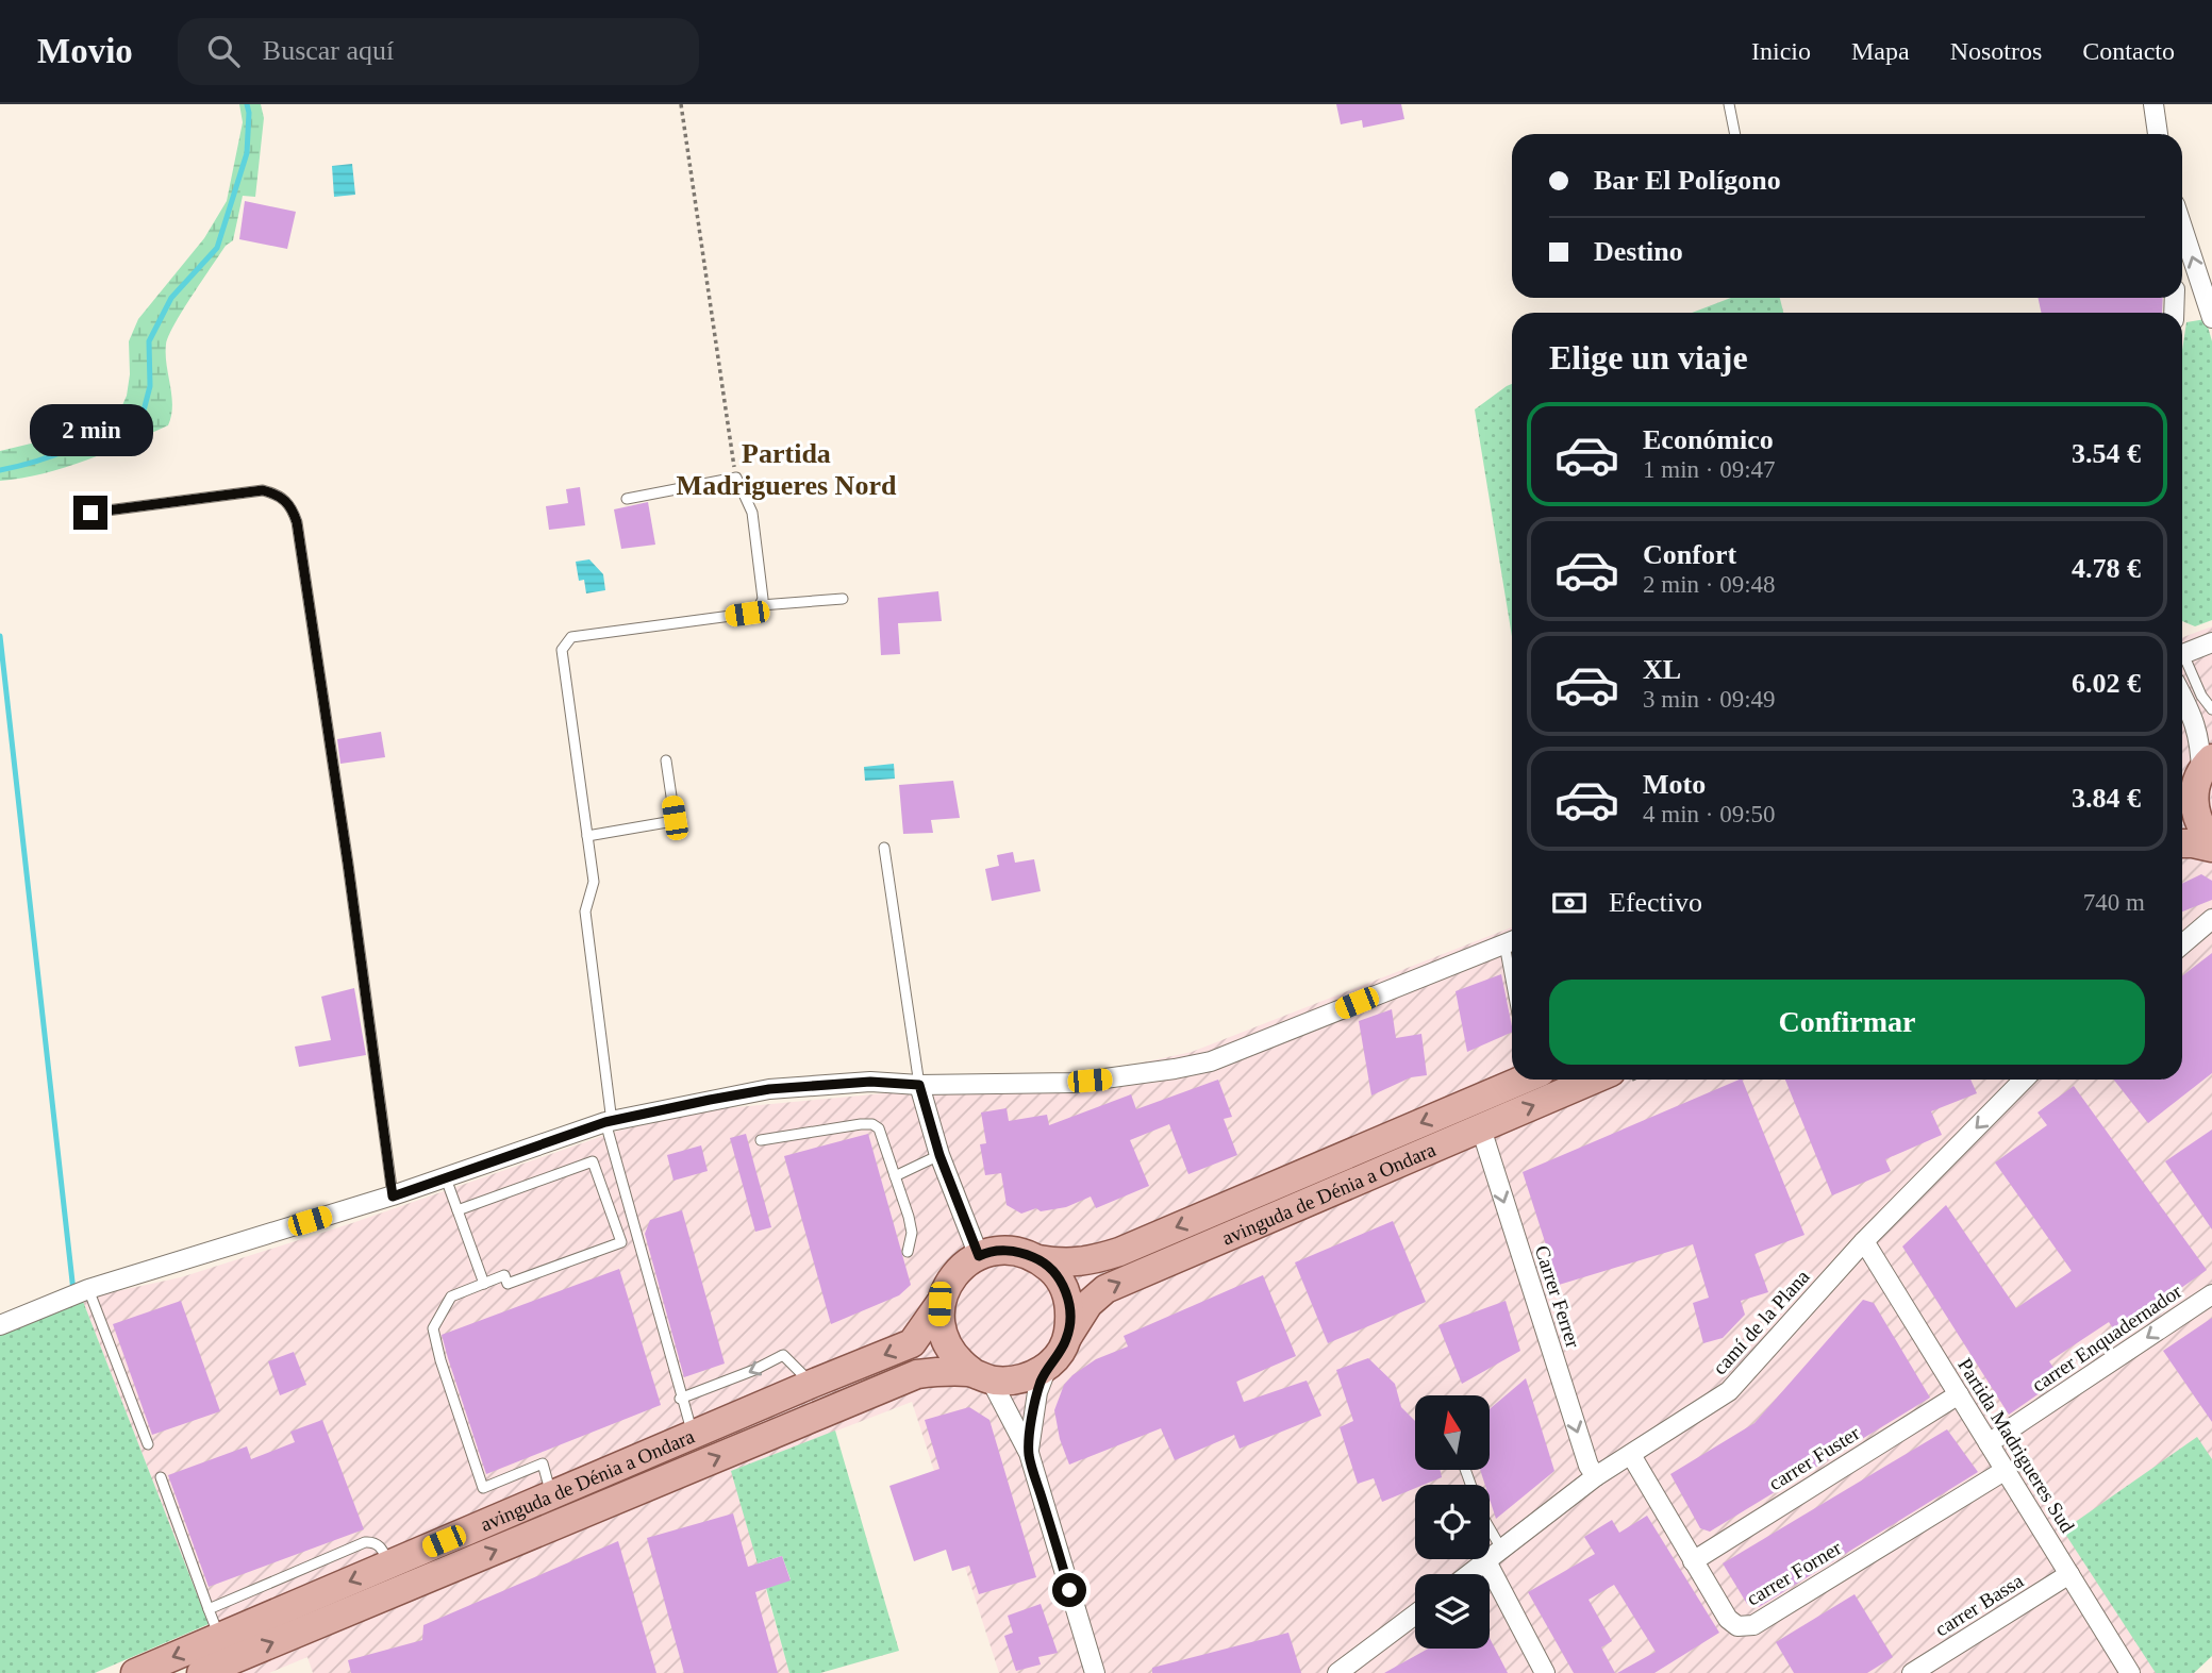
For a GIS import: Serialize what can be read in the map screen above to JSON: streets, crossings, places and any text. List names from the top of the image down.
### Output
{
  "streets": {
    "main road": ["avinguda de Dénia a Ondara"],
    "street": [
      "Carrer Ferrer",
      "camí de la Plana",
      "carrer Enquadernador",
      "Partida Madrigueres Sud",
      "carrer Fuster",
      "carrer Forner",
      "carrer Bassa"
    ]
  },
  "crossings": [
    ["avinguda de Dénia a Ondara", "Carrer Ferrer"],
    ["Carrer Ferrer", "camí de la Plana"],
    ["camí de la Plana", "Partida Madrigueres Sud"],
    ["camí de la Plana", "carrer Forner"],
    ["carrer Enquadernador", "Partida Madrigueres Sud"],
    ["Partida Madrigueres Sud", "carrer Fuster"],
    ["Partida Madrigueres Sud", "carrer Forner"],
    ["Partida Madrigueres Sud", "carrer Bassa"],
    ["carrer Fuster", "carrer Forner"]
  ],
  "one_way": ["Carrer Ferrer", "carrer Enquadernador"],
  "districts": ["Partida Madrigueres Nord"],
  "north": "top",
  "page": {
    "header": "Movio",
    "search": "Buscar aquí",
    "nav": [
      "Inicio",
      "Mapa",
      "Nosotros",
      "Contacto"
    ],
    "banner": ["Bar El Polígono", "Destino"],
    "heading": "Elige un viaje",
    "list": [
      {
        "name": "Económico",
        "note": "1 min · 09:47",
        "value": "3.54 €"
      },
      {
        "name": "Confort",
        "note": "2 min · 09:48",
        "value": "4.78 €"
      },
      {
        "name": "XL",
        "note": "3 min · 09:49",
        "value": "6.02 €"
      },
      {
        "name": "Moto",
        "note": "4 min · 09:50",
        "value": "3.84 €"
      }
    ],
    "bubble": "2 min",
    "pay": ["Efectivo", "740 m"],
    "buttons": "Confirmar"
  }
}
